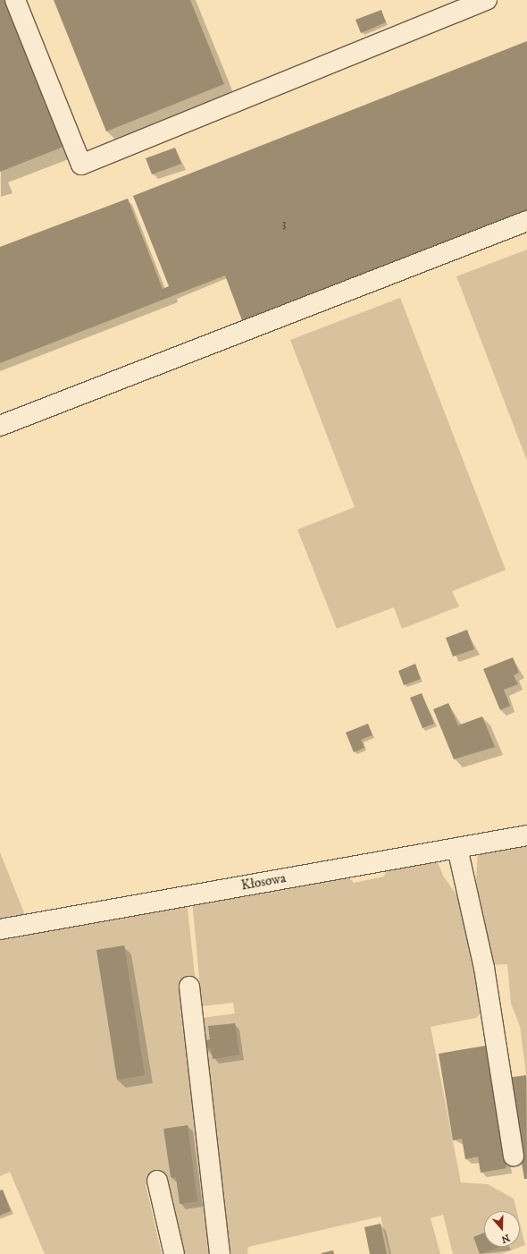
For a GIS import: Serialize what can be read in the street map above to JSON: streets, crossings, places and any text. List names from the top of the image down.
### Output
{
  "streets": {
    "street": ["Kłosowa"]
  },
  "house_numbers": ["3"],
  "north": "bottom"
}
